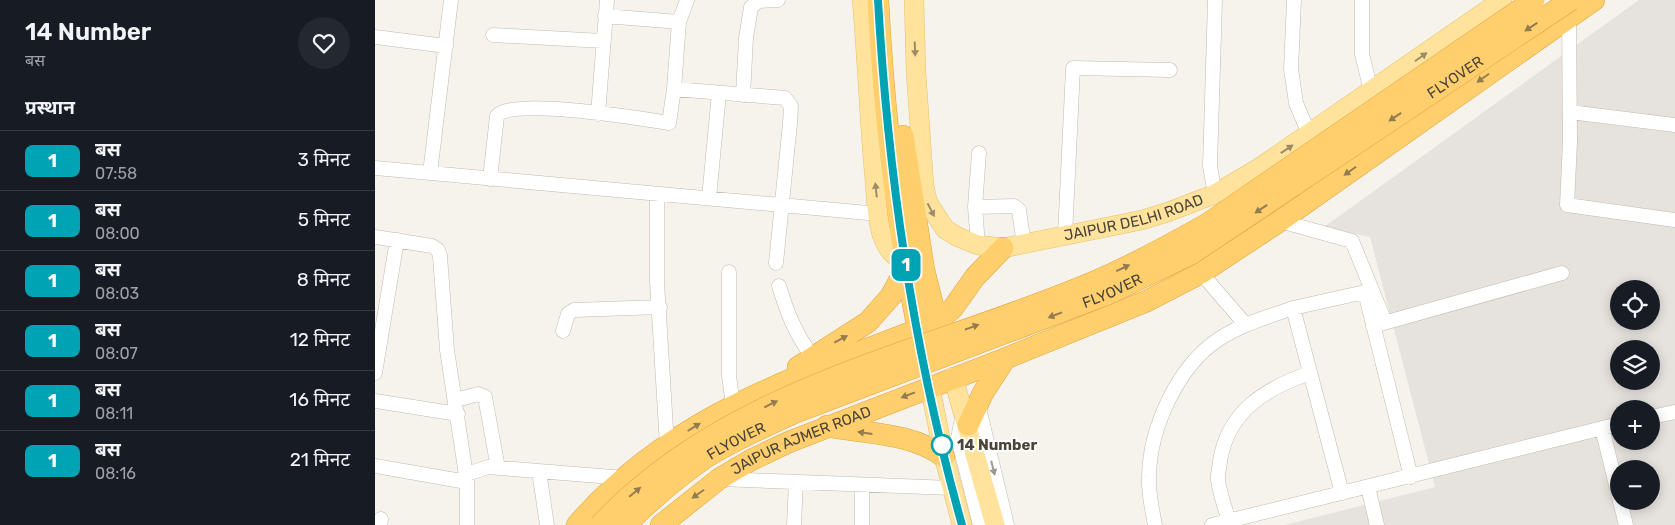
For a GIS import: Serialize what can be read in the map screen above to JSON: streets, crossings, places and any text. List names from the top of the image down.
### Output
{
  "streets": {
    "highway": ["FLYOVER", "JAIPUR AJMER ROAD"],
    "main road": ["JAIPUR DELHI ROAD"]
  },
  "crossings": [
    ["FLYOVER", "JAIPUR AJMER ROAD"]
  ],
  "places": ["14 Number"],
  "lines": ["bus line 1"],
  "page": {
    "heading": [
      ["14 Number", "बस"],
      "प्रस्थान"
    ],
    "on_map": "1",
    "list": [
      {
        "mark": "1",
        "name": "बस",
        "note": "07:58",
        "value": "3 मिनट"
      },
      {
        "mark": "1",
        "name": "बस",
        "note": "08:00",
        "value": "5 मिनट"
      },
      {
        "mark": "1",
        "name": "बस",
        "note": "08:03",
        "value": "8 मिनट"
      },
      {
        "mark": "1",
        "name": "बस",
        "note": "08:07",
        "value": "12 मिनट"
      },
      {
        "mark": "1",
        "name": "बस",
        "note": "08:11",
        "value": "16 मिनट"
      },
      {
        "mark": "1",
        "name": "बस",
        "note": "08:16",
        "value": "21 मिनट"
      }
    ],
    "map_buttons": ["+", "−"]
  }
}
